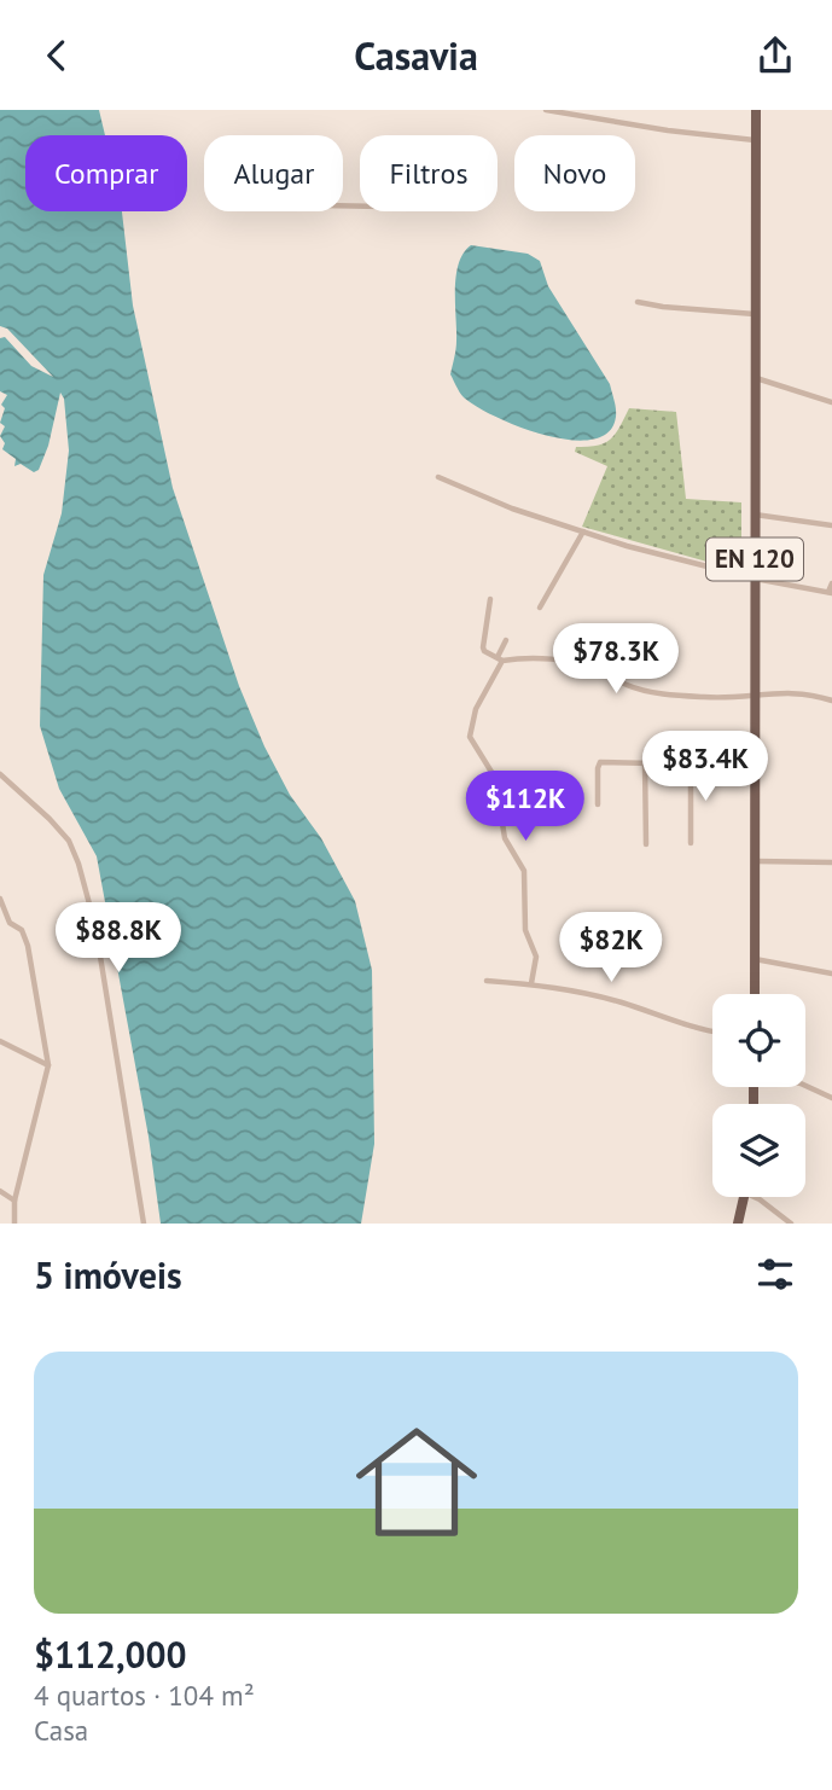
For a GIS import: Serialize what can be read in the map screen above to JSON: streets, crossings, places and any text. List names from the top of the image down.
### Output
{
  "streets": {
    "main road": ["EN 120"]
  },
  "page": {
    "header": "Casavia",
    "chip": [
      "Comprar",
      "Alugar",
      "Filtros",
      "Novo"
    ],
    "price": [
      "$78.3K",
      "$83.4K",
      "$112K",
      "$88.8K",
      "$82K"
    ],
    "heading": "5 imóveis",
    "list": [
      {
        "name": "$112,000",
        "note": "4 quartos · 104 m² · Casa"
      }
    ]
  }
}
